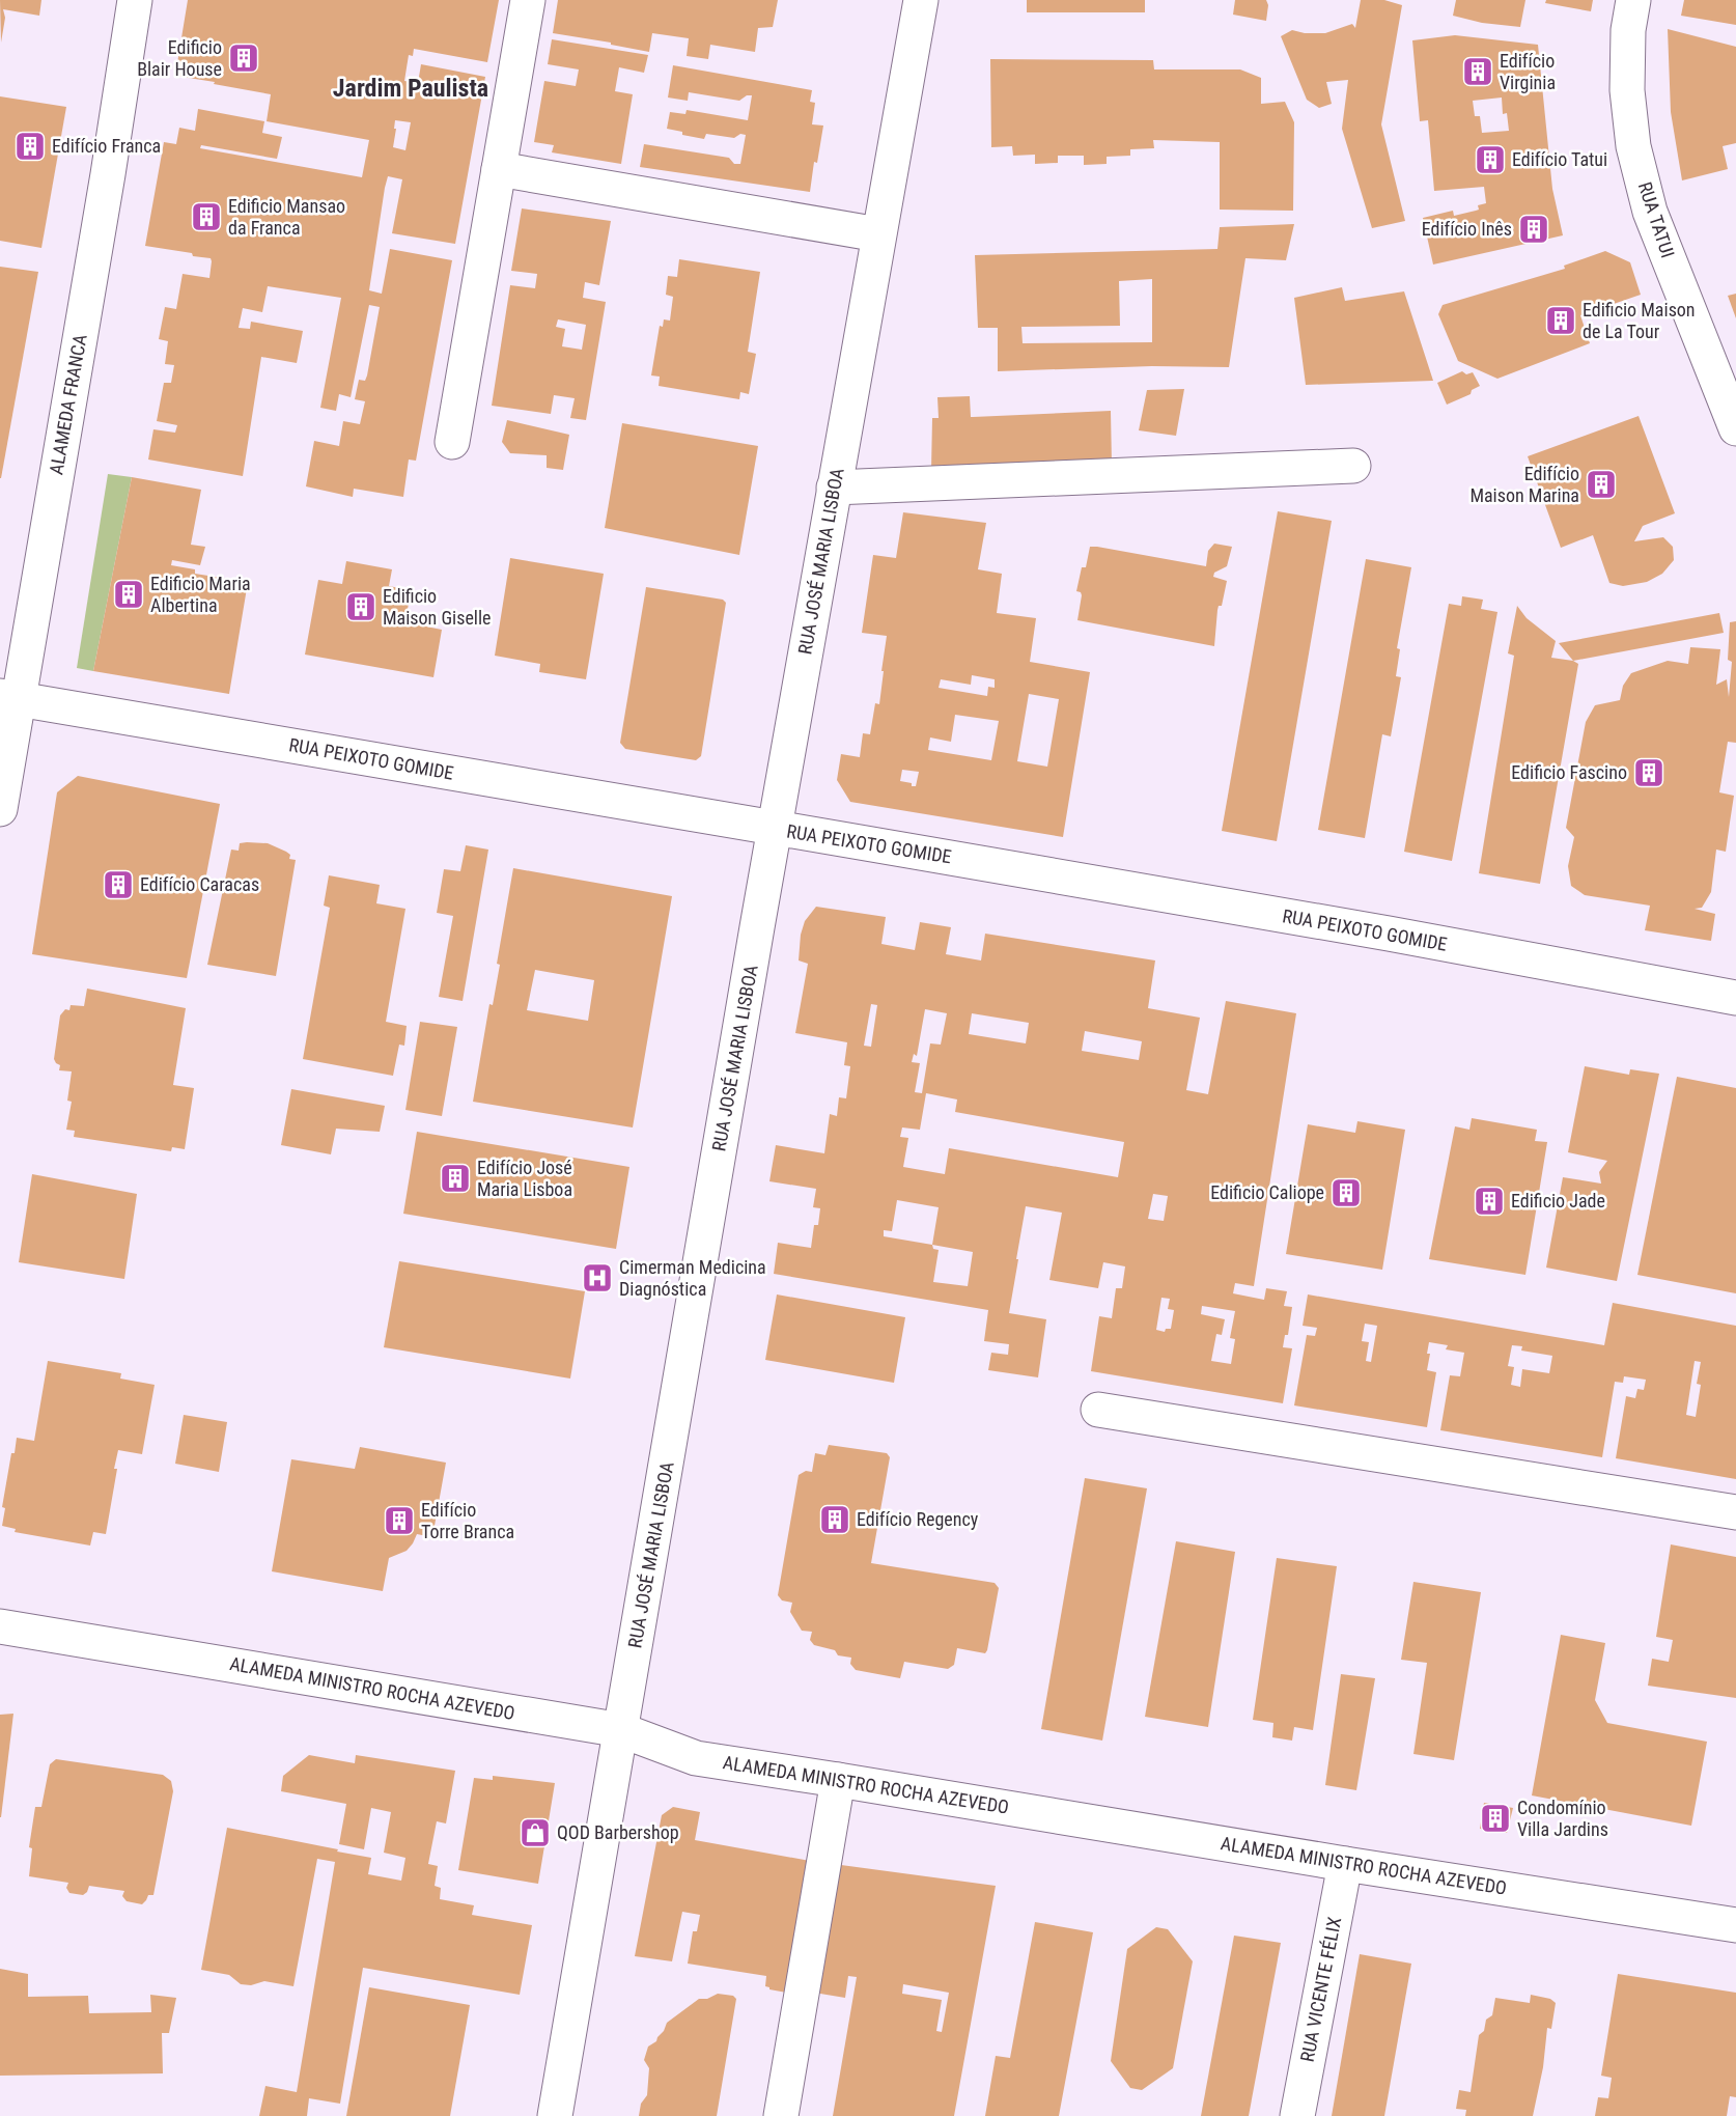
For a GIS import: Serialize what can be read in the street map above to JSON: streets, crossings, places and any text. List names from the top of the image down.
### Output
{
  "streets": {
    "street": [
      "RUA TATUI",
      "ALAMEDA FRANCA",
      "RUA JOSÉ MARIA LISBOA",
      "RUA PEIXOTO GOMIDE",
      "ALAMEDA MINISTRO ROCHA AZEVEDO",
      "RUA VICENTE FÉLIX"
    ]
  },
  "crossings": [
    ["ALAMEDA FRANCA", "RUA PEIXOTO GOMIDE"],
    ["RUA JOSÉ MARIA LISBOA", "RUA PEIXOTO GOMIDE"],
    ["RUA JOSÉ MARIA LISBOA", "ALAMEDA MINISTRO ROCHA AZEVEDO"],
    ["ALAMEDA MINISTRO ROCHA AZEVEDO", "RUA VICENTE FÉLIX"]
  ],
  "districts": ["Jardim Paulista"],
  "places": {
    "building": [
      "Edificio Blair House",
      "Edifício Virginia",
      "Edifício Franca",
      "Edifício Tatui",
      "Edificio Mansao da Franca",
      "Edifício Inês",
      "Edificio Maison de La Tour",
      "Edifício Maison Marina",
      "Edificio Maria Albertina",
      "Edificio Maison Giselle",
      "Edificio Fascino",
      "Edifício Caracas",
      "Edifício José Maria Lisboa",
      "Edificio Caliope",
      "Edificio Jade",
      "Edifício Regency",
      "Edifício Torre Branca",
      "Condomínio Villa Jardins"
    ],
    "hospital": ["Cimerman Medicina Diagnóstica"],
    "shop": ["QOD Barbershop"]
  }
}
